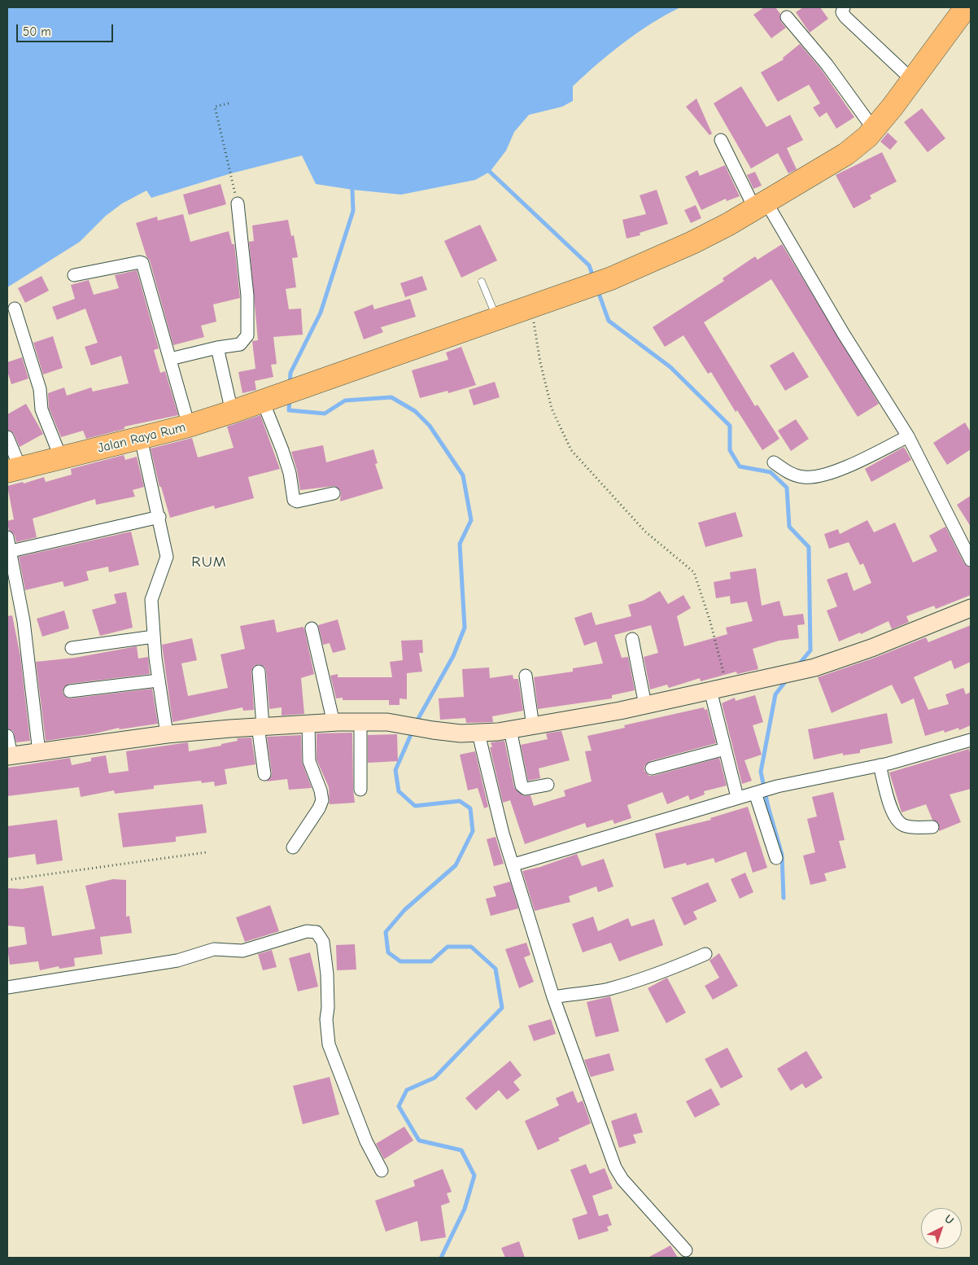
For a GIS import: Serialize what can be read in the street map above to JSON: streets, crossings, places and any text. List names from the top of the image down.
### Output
{
  "streets": {
    "highway": ["Jalan Raya Rum"]
  },
  "districts": ["RUM"],
  "scale_bar": "50 m",
  "north": "top right"
}
